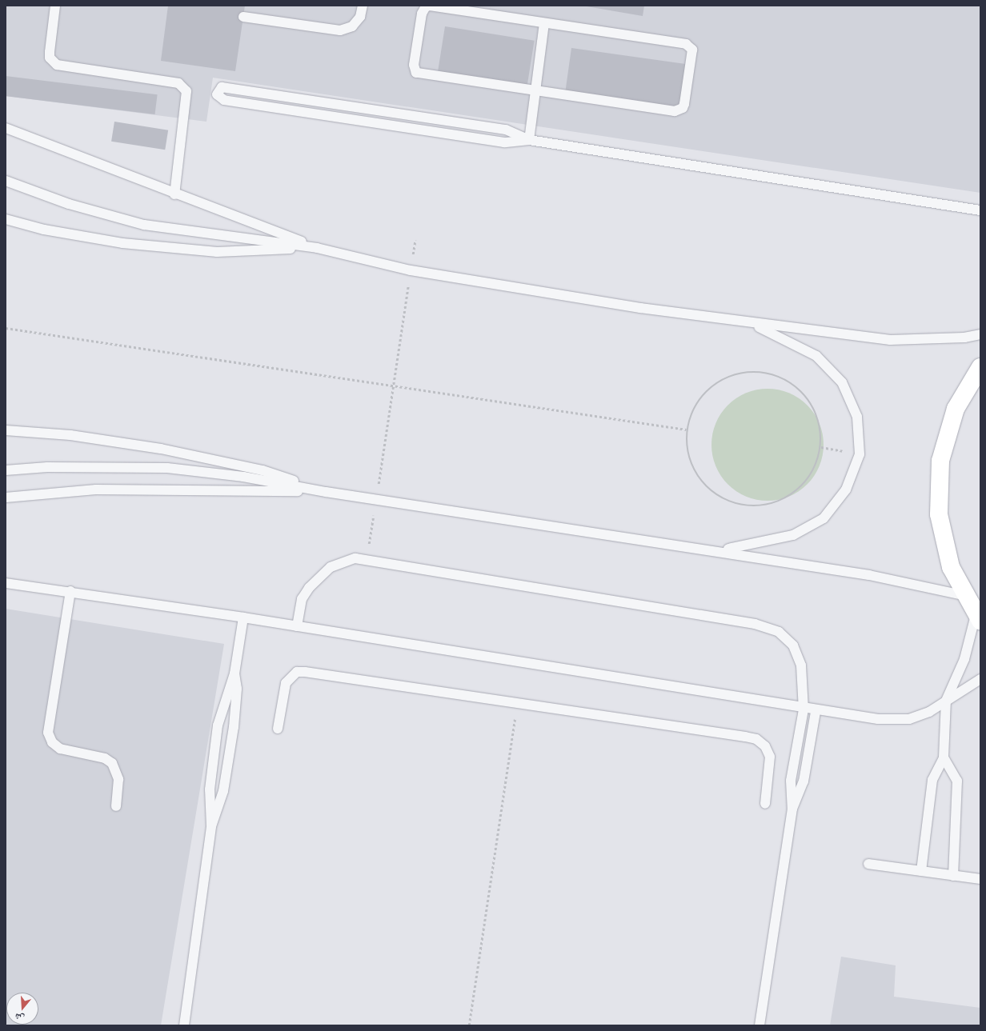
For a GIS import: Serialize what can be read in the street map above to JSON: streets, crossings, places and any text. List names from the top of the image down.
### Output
{
  "north": "bottom"
}
